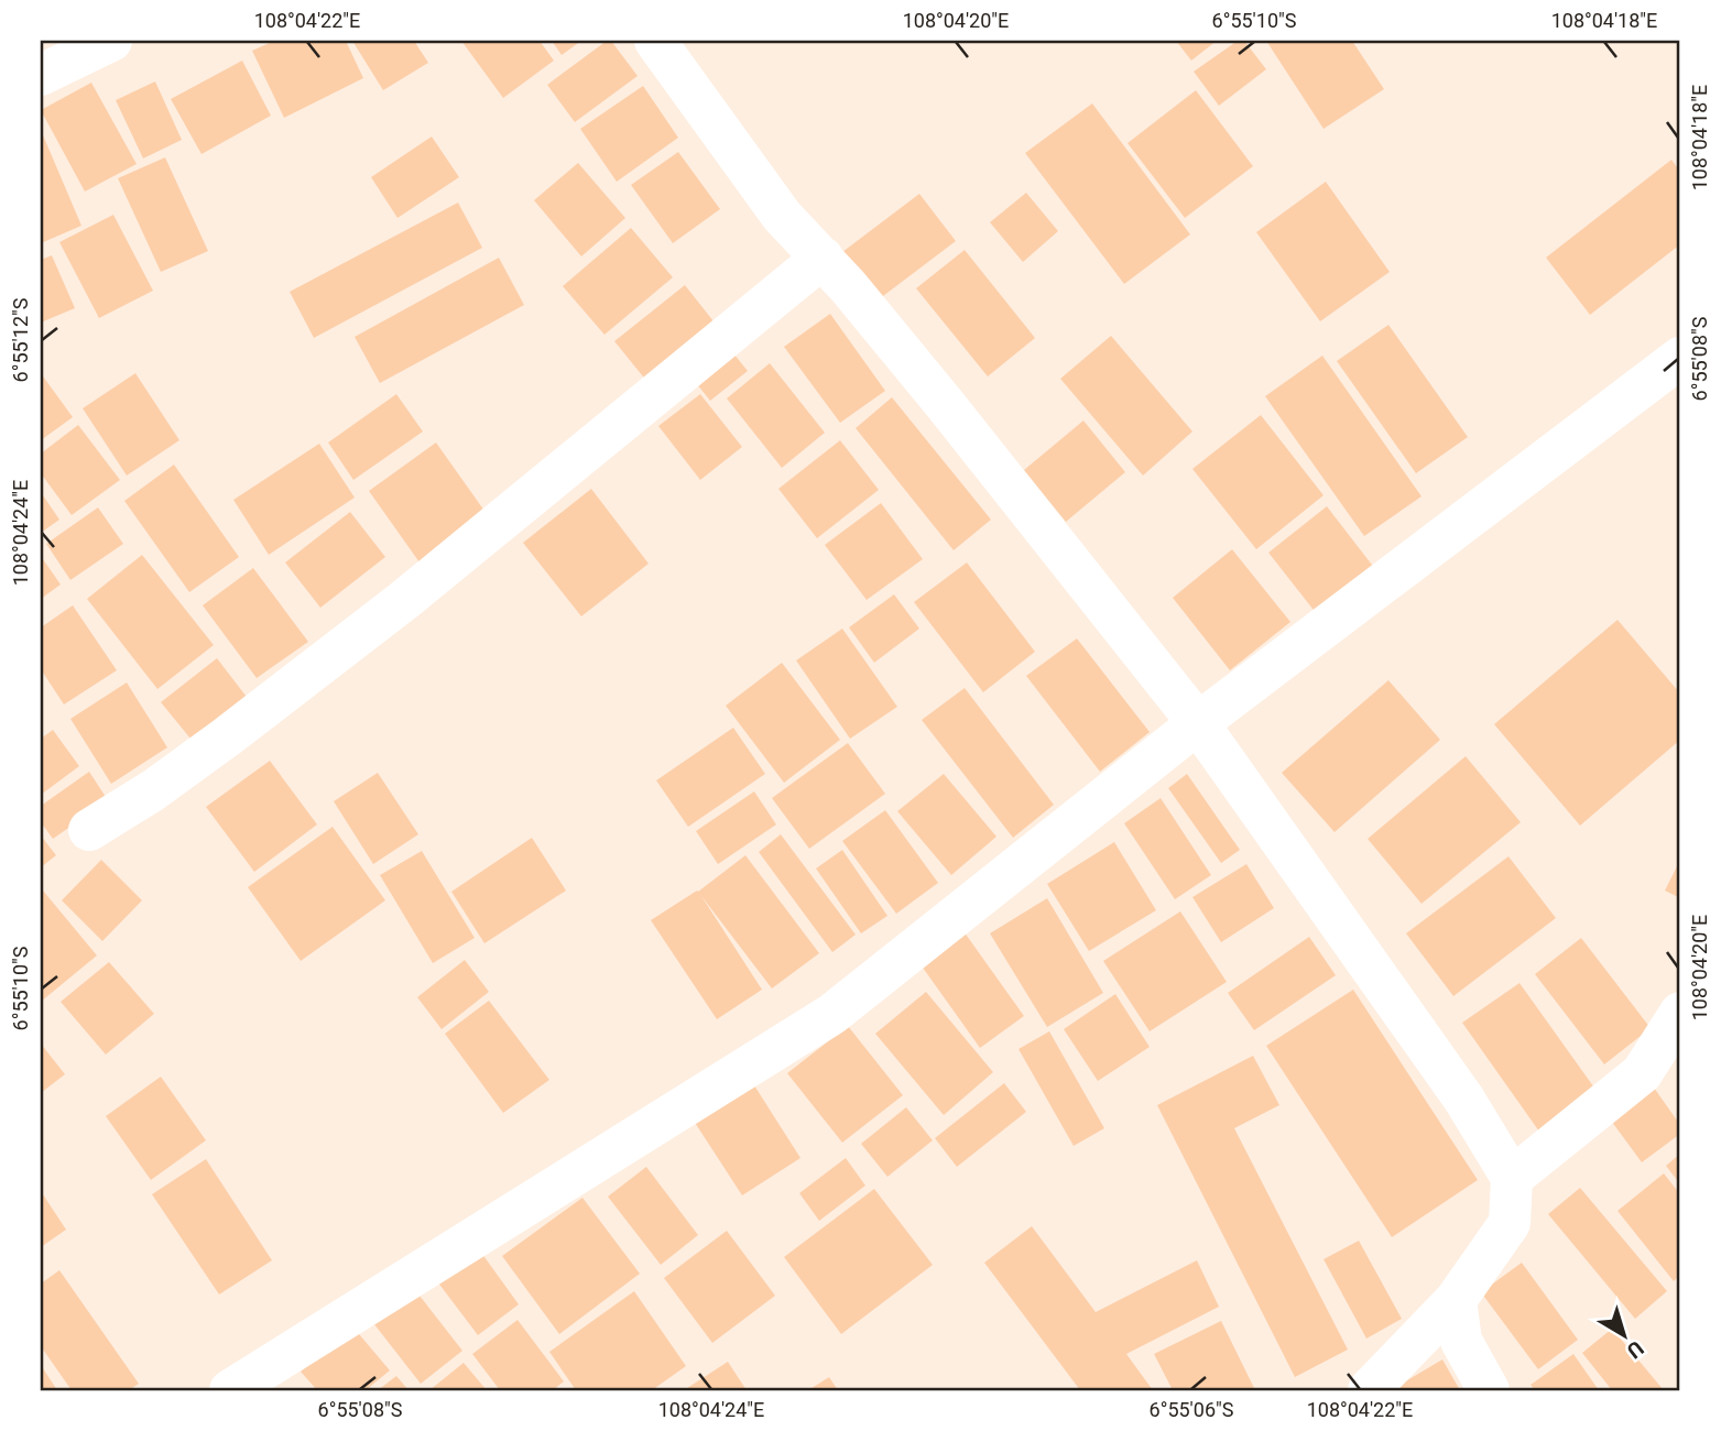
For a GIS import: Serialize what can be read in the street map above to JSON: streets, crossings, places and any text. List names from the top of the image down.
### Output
{
  "north": "bottom right",
  "coordinates": [
    "108°04'22\"E",
    "108°04'20\"E",
    "6°55'10\"S",
    "108°04'18\"E",
    "6°55'12\"S",
    "6°55'08\"S",
    "108°04'24\"E",
    "6°55'06\"S"
  ]
}
